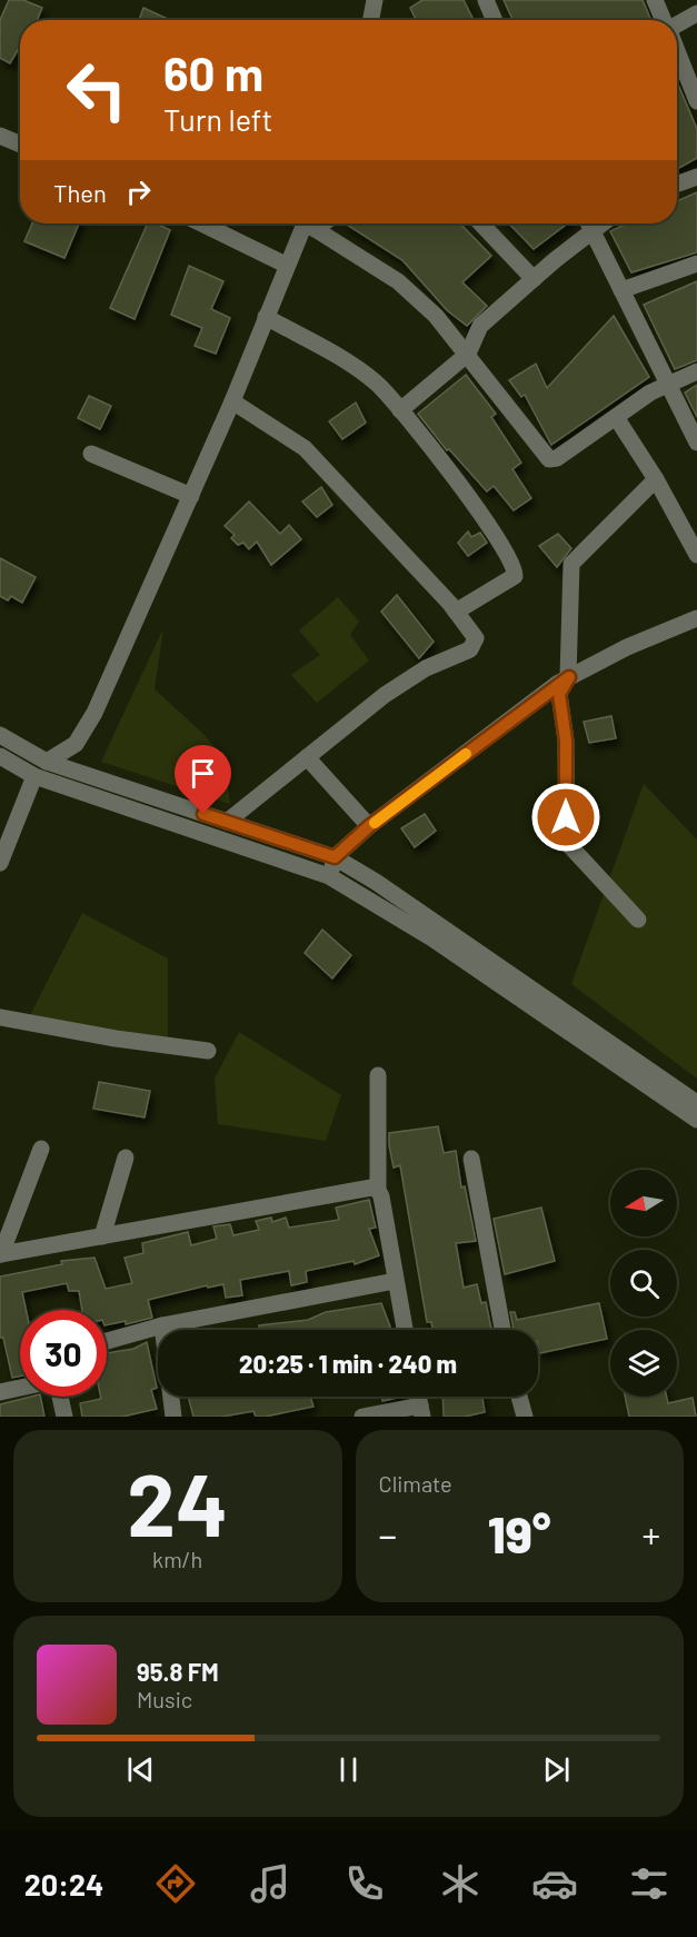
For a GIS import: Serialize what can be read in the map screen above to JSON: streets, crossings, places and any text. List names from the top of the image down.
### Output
{
  "north": "left",
  "page": {
    "turn": ["60 m", "Turn left"],
    "then": "Then",
    "limit": "30",
    "trip": "20:25 · 1 min · 240 m",
    "tile": [
      ["24", "km/h"],
      "Climate"
    ],
    "heat": ["−", "19°", "+"],
    "song": ["95.8 FM", "Music"],
    "tabs": "20:24"
  }
}
